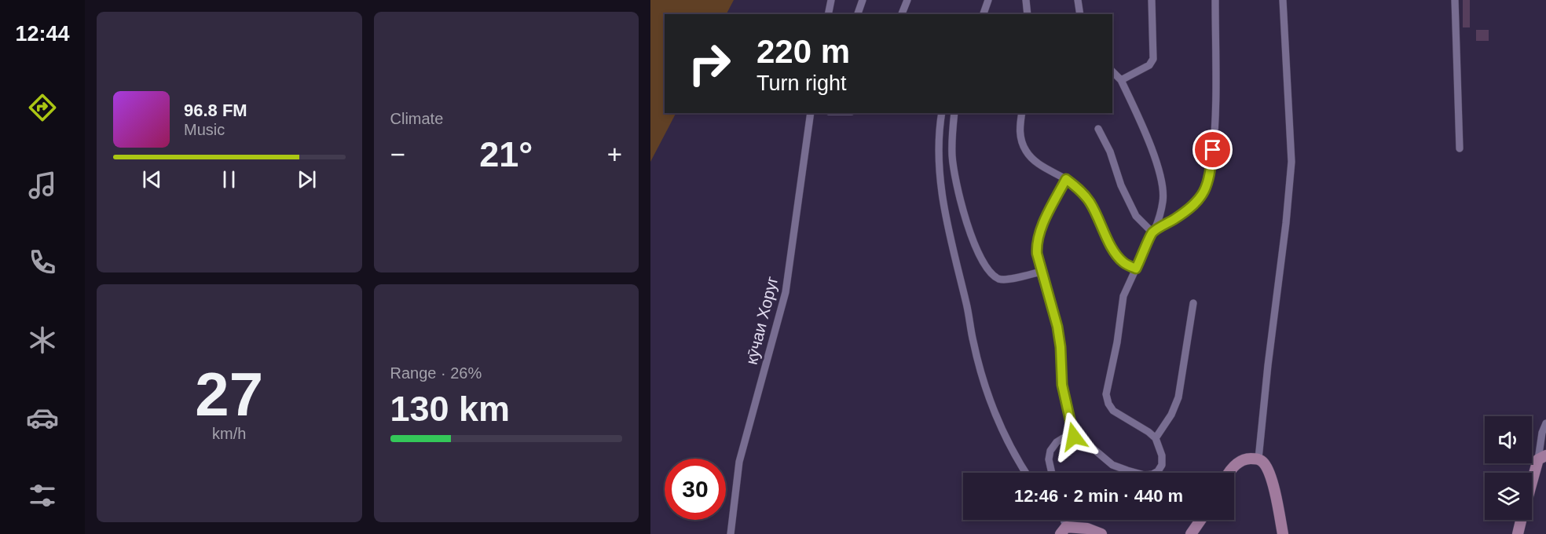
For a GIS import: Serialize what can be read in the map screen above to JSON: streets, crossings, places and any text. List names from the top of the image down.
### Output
{
  "streets": {
    "street": ["кӯчаи Хоруг"]
  },
  "page": {
    "tabs": "12:44",
    "tile": [
      "Climate",
      ["27", "km/h"],
      ["Range · 26%", "130 km"]
    ],
    "turn": ["220 m", "Turn right"],
    "song": ["96.8 FM", "Music"],
    "heat": ["−", "21°", "+"],
    "limit": "30",
    "trip": "12:46 · 2 min · 440 m"
  }
}
